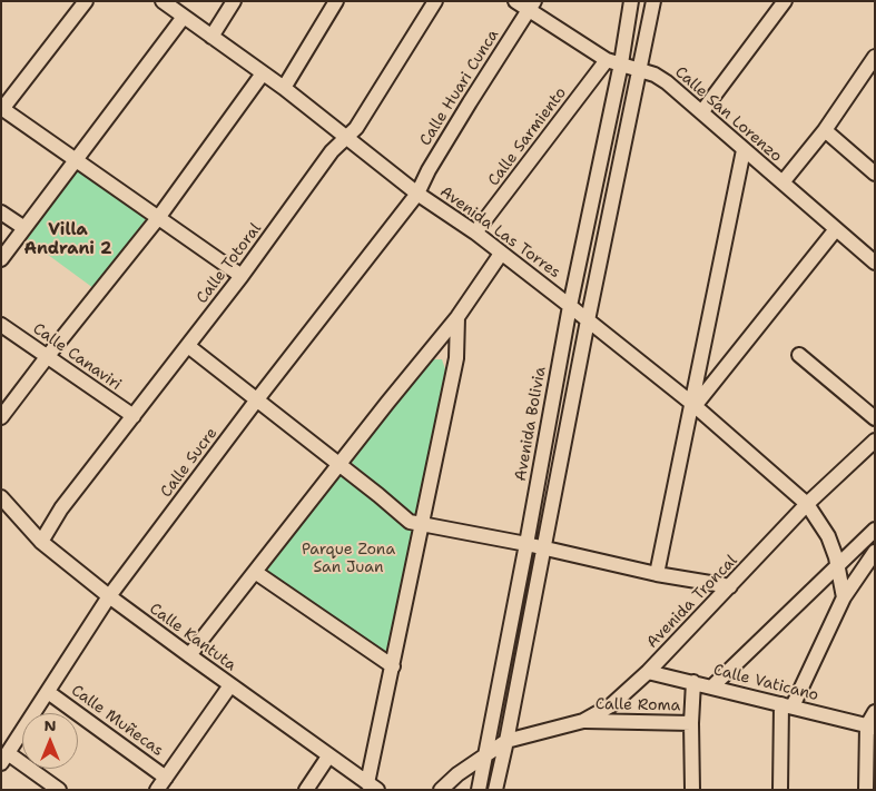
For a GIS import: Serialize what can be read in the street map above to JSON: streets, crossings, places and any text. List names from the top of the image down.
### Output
{
  "streets": {
    "street": [
      "Calle Huari Cunca",
      "Calle San Lorenzo",
      "Calle Sarmiento",
      "Avenida Las Torres",
      "Calle Totoral",
      "Calle Canaviri",
      "Avenida Bolivia",
      "Calle Sucre",
      "Avenida Troncal",
      "Calle Kantuta",
      "Calle Vaticano",
      "Calle Roma",
      "Calle Muñecas"
    ]
  },
  "crossings": [
    ["Calle Huari Cunca", "Calle San Lorenzo"],
    ["Calle Huari Cunca", "Avenida Las Torres"],
    ["Calle Huari Cunca", "Calle Sucre"],
    ["Calle San Lorenzo", "Calle Sarmiento"],
    ["Calle San Lorenzo", "Avenida Bolivia"],
    ["Calle Sarmiento", "Avenida Las Torres"],
    ["Calle Sarmiento", "Avenida Bolivia"],
    ["Avenida Las Torres", "Calle Totoral"],
    ["Avenida Las Torres", "Avenida Bolivia"],
    ["Avenida Las Torres", "Calle Sucre"],
    ["Avenida Las Torres", "Avenida Troncal"],
    ["Calle Totoral", "Calle Canaviri"],
    ["Calle Totoral", "Calle Kantuta"],
    ["Calle Sucre", "Calle Kantuta"],
    ["Calle Sucre", "Calle Muñecas"],
    ["Avenida Troncal", "Calle Vaticano"],
    ["Avenida Troncal", "Calle Roma"]
  ],
  "districts": ["Villa Andrani 2"],
  "parks": ["Parque Zona San Juan"],
  "north": "top"
}
